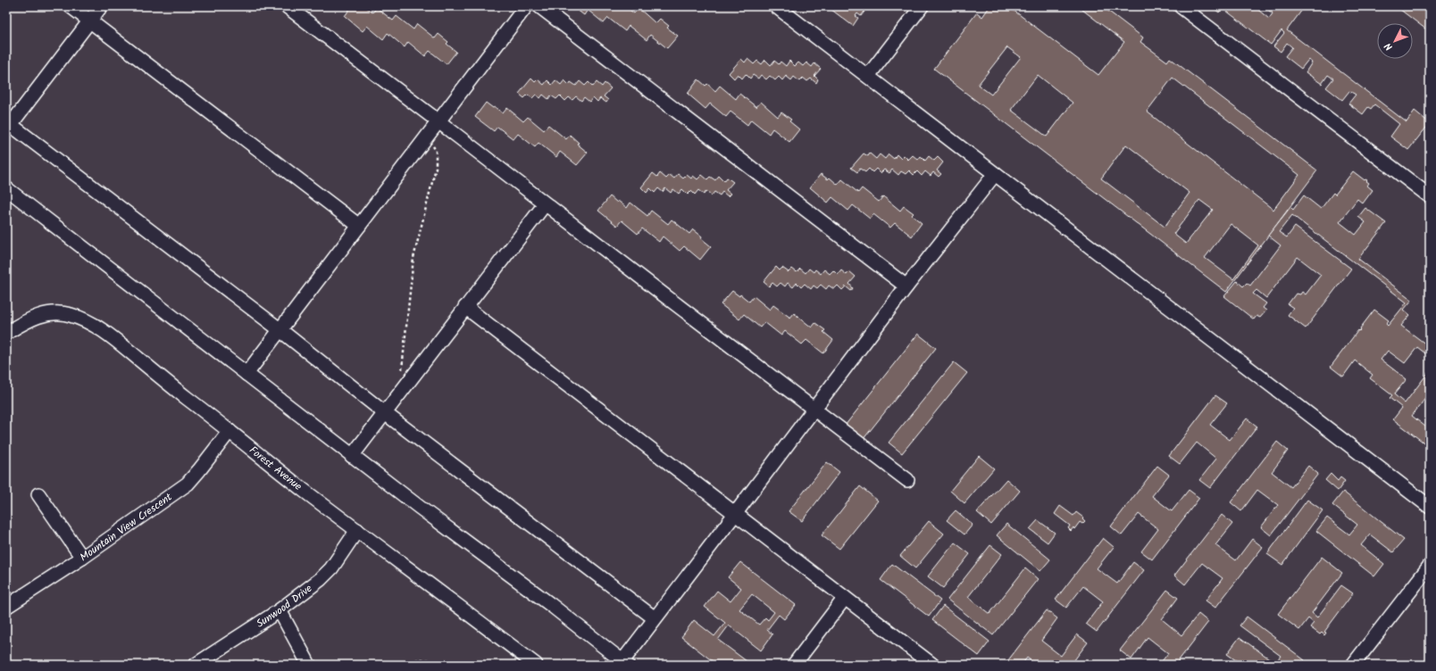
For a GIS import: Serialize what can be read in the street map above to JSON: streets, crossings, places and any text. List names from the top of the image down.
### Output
{
  "streets": {
    "street": ["Forest Avenue", "Mountain View Crescent", "Sunwood Drive"]
  },
  "crossings": [
    ["Forest Avenue", "Mountain View Crescent"],
    ["Forest Avenue", "Sunwood Drive"]
  ],
  "north": "bottom left"
}
